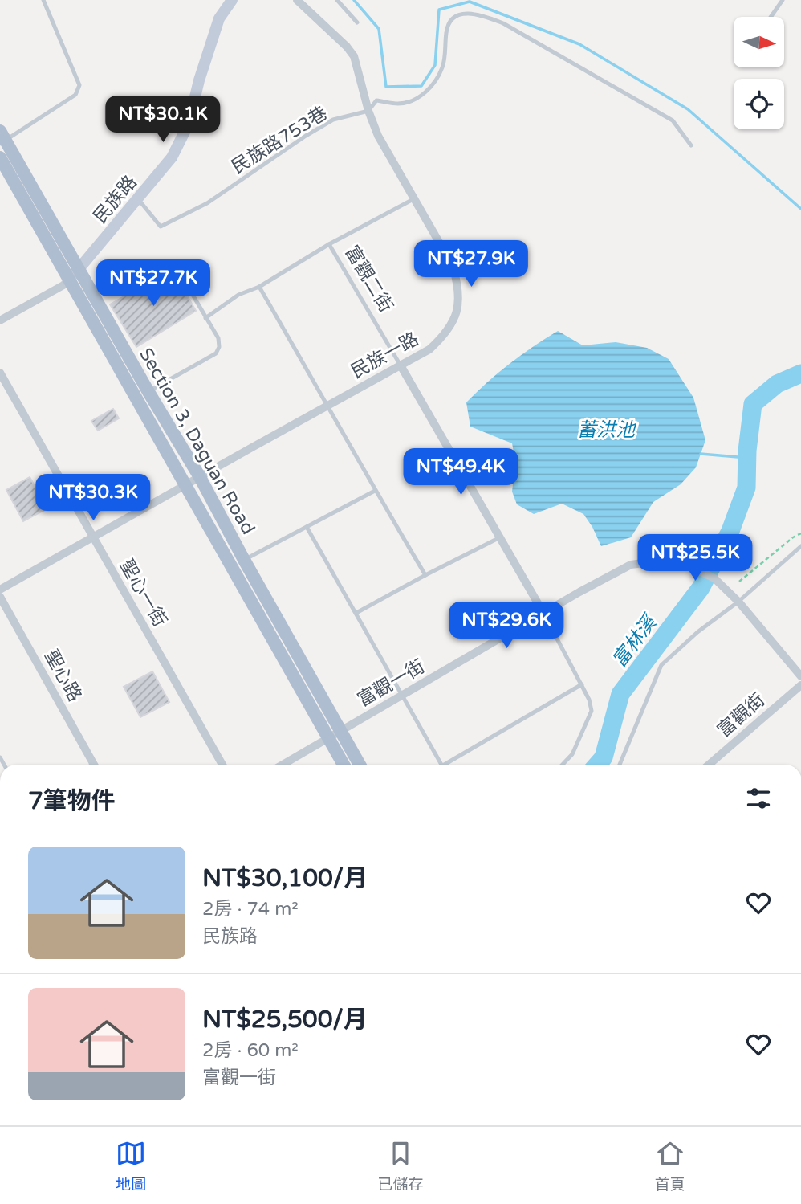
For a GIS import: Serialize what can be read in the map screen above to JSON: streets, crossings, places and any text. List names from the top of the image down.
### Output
{
  "streets": {
    "main road": ["Section 3, Daguan Road"],
    "street": [
      "民族路",
      "富觀二街",
      "民族一路",
      "聖心一街",
      "聖心路",
      "富觀一街",
      "富觀街"
    ],
    "lane": ["民族路753巷"]
  },
  "crossings": [
    ["民族路753巷", "民族路"],
    ["民族路753巷", "民族一路"],
    ["民族路", "Section 3, Daguan Road"],
    ["富觀二街", "民族一路"],
    ["富觀二街", "富觀一街"],
    ["民族一路", "Section 3, Daguan Road"],
    ["民族一路", "聖心一街"],
    ["Section 3, Daguan Road", "富觀一街"]
  ],
  "water": ["蓄洪池", "富林溪"],
  "north": "right",
  "page": {
    "price": [
      "NT$30.1K",
      "NT$27.9K",
      "NT$27.7K",
      "NT$49.4K",
      "NT$30.3K",
      "NT$25.5K",
      "NT$29.6K"
    ],
    "heading": "7筆物件",
    "list": [
      {
        "name": "NT$30,100/月",
        "note": "2房 · 74 m² · 民族路"
      },
      {
        "name": "NT$25,500/月",
        "note": "2房 · 60 m² · 富觀一街"
      }
    ],
    "tabs": ["地圖", "已儲存", "首頁"]
  }
}
